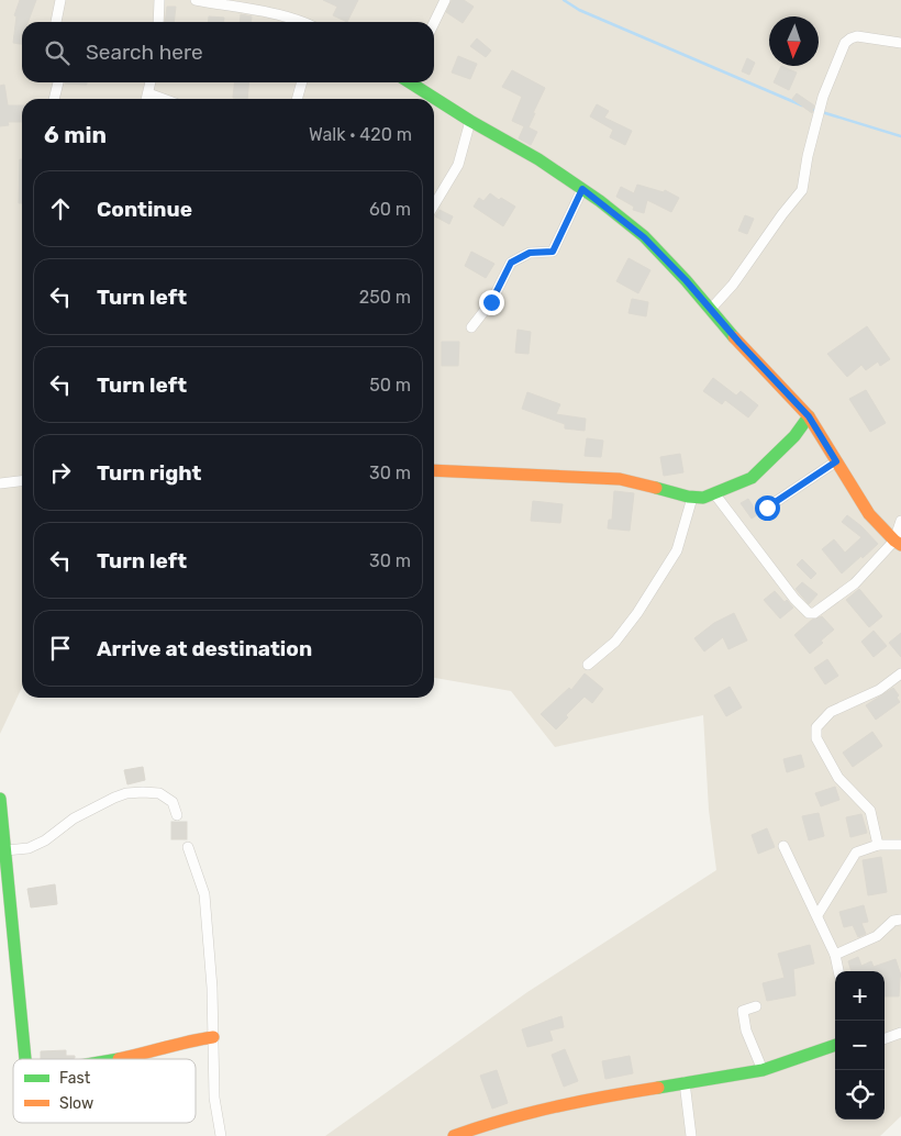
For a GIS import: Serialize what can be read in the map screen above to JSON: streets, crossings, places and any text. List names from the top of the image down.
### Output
{
  "legend": ["Fast", "Slow"],
  "north": "bottom",
  "page": {
    "search": "Search here",
    "heading": ["6 min", "Walk · 420 m"],
    "list": [
      ["Continue", "60 m"],
      ["Turn left", "250 m"],
      ["Turn left", "50 m"],
      ["Turn right", "30 m"],
      ["Turn left", "30 m"],
      "Arrive at destination"
    ],
    "map_buttons": ["+", "−"]
  }
}
